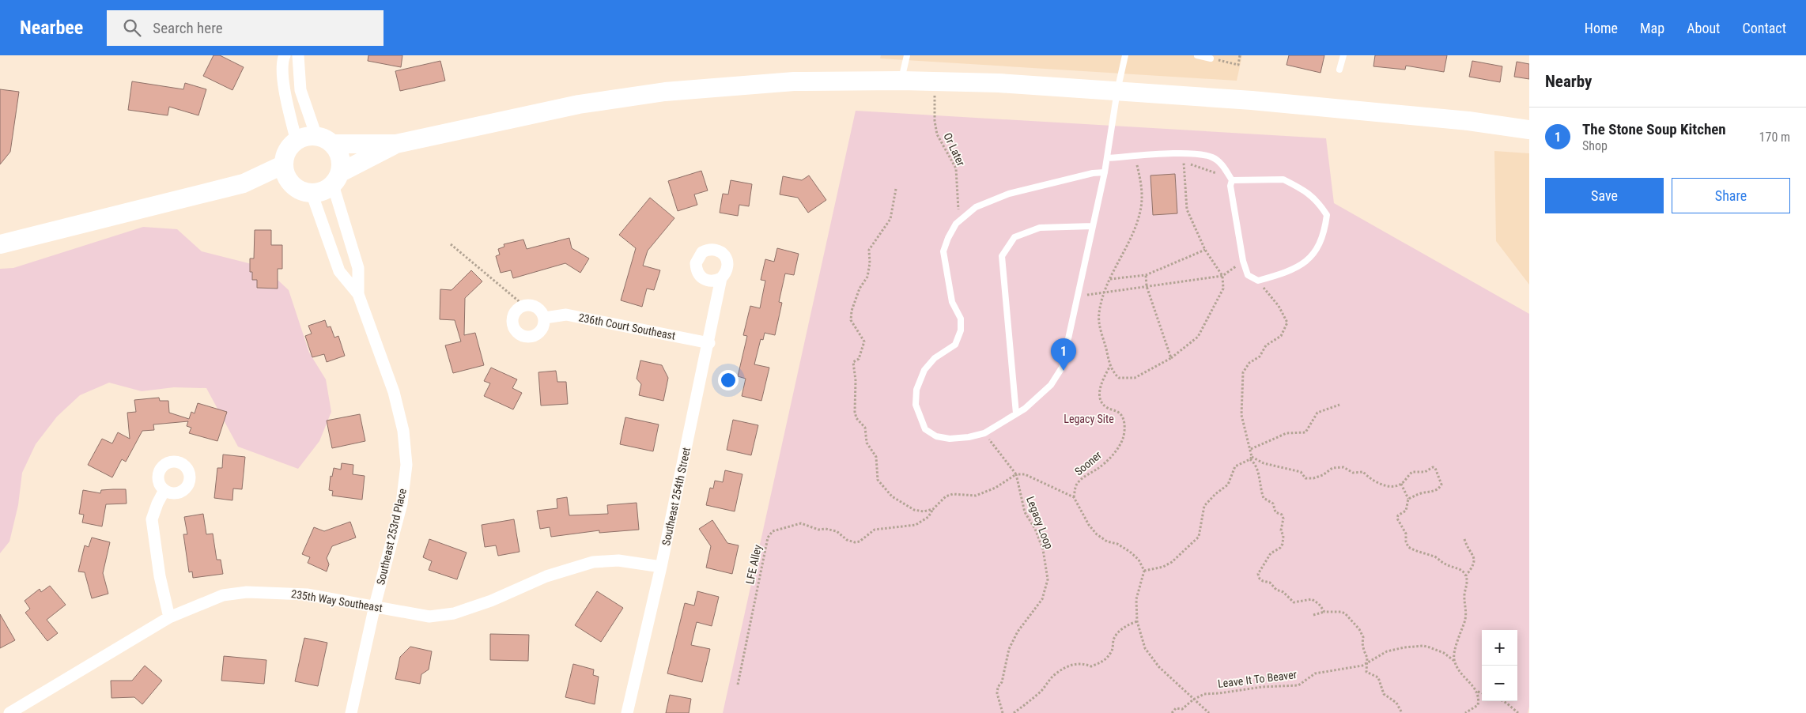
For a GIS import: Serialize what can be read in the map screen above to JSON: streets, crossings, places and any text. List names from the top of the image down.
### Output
{
  "streets": {
    "street": [
      "236th Court Southeast",
      "Southeast 254th Street",
      "Southeast 253rd Place",
      "235th Way Southeast"
    ],
    "path": [
      "Or Later",
      "Sooner",
      "Legacy Loop",
      "LFE Alley",
      "Leave It To Beaver"
    ]
  },
  "crossings": [
    ["236th Court Southeast", "Southeast 254th Street"],
    ["Sooner", "Legacy Loop"],
    ["Southeast 254th Street", "235th Way Southeast"],
    ["Southeast 253rd Place", "235th Way Southeast"]
  ],
  "parks": ["Legacy Site"],
  "page": {
    "header": "Nearbee",
    "search": "Search here",
    "nav": [
      "Home",
      "Map",
      "About",
      "Contact"
    ],
    "heading": "Nearby",
    "list": [
      {
        "mark": "1",
        "name": "The Stone Soup Kitchen",
        "note": "Shop",
        "value": "170 m"
      }
    ],
    "buttons": ["Save", "Share"],
    "pins": "1",
    "map_buttons": ["+", "−"]
  }
}
